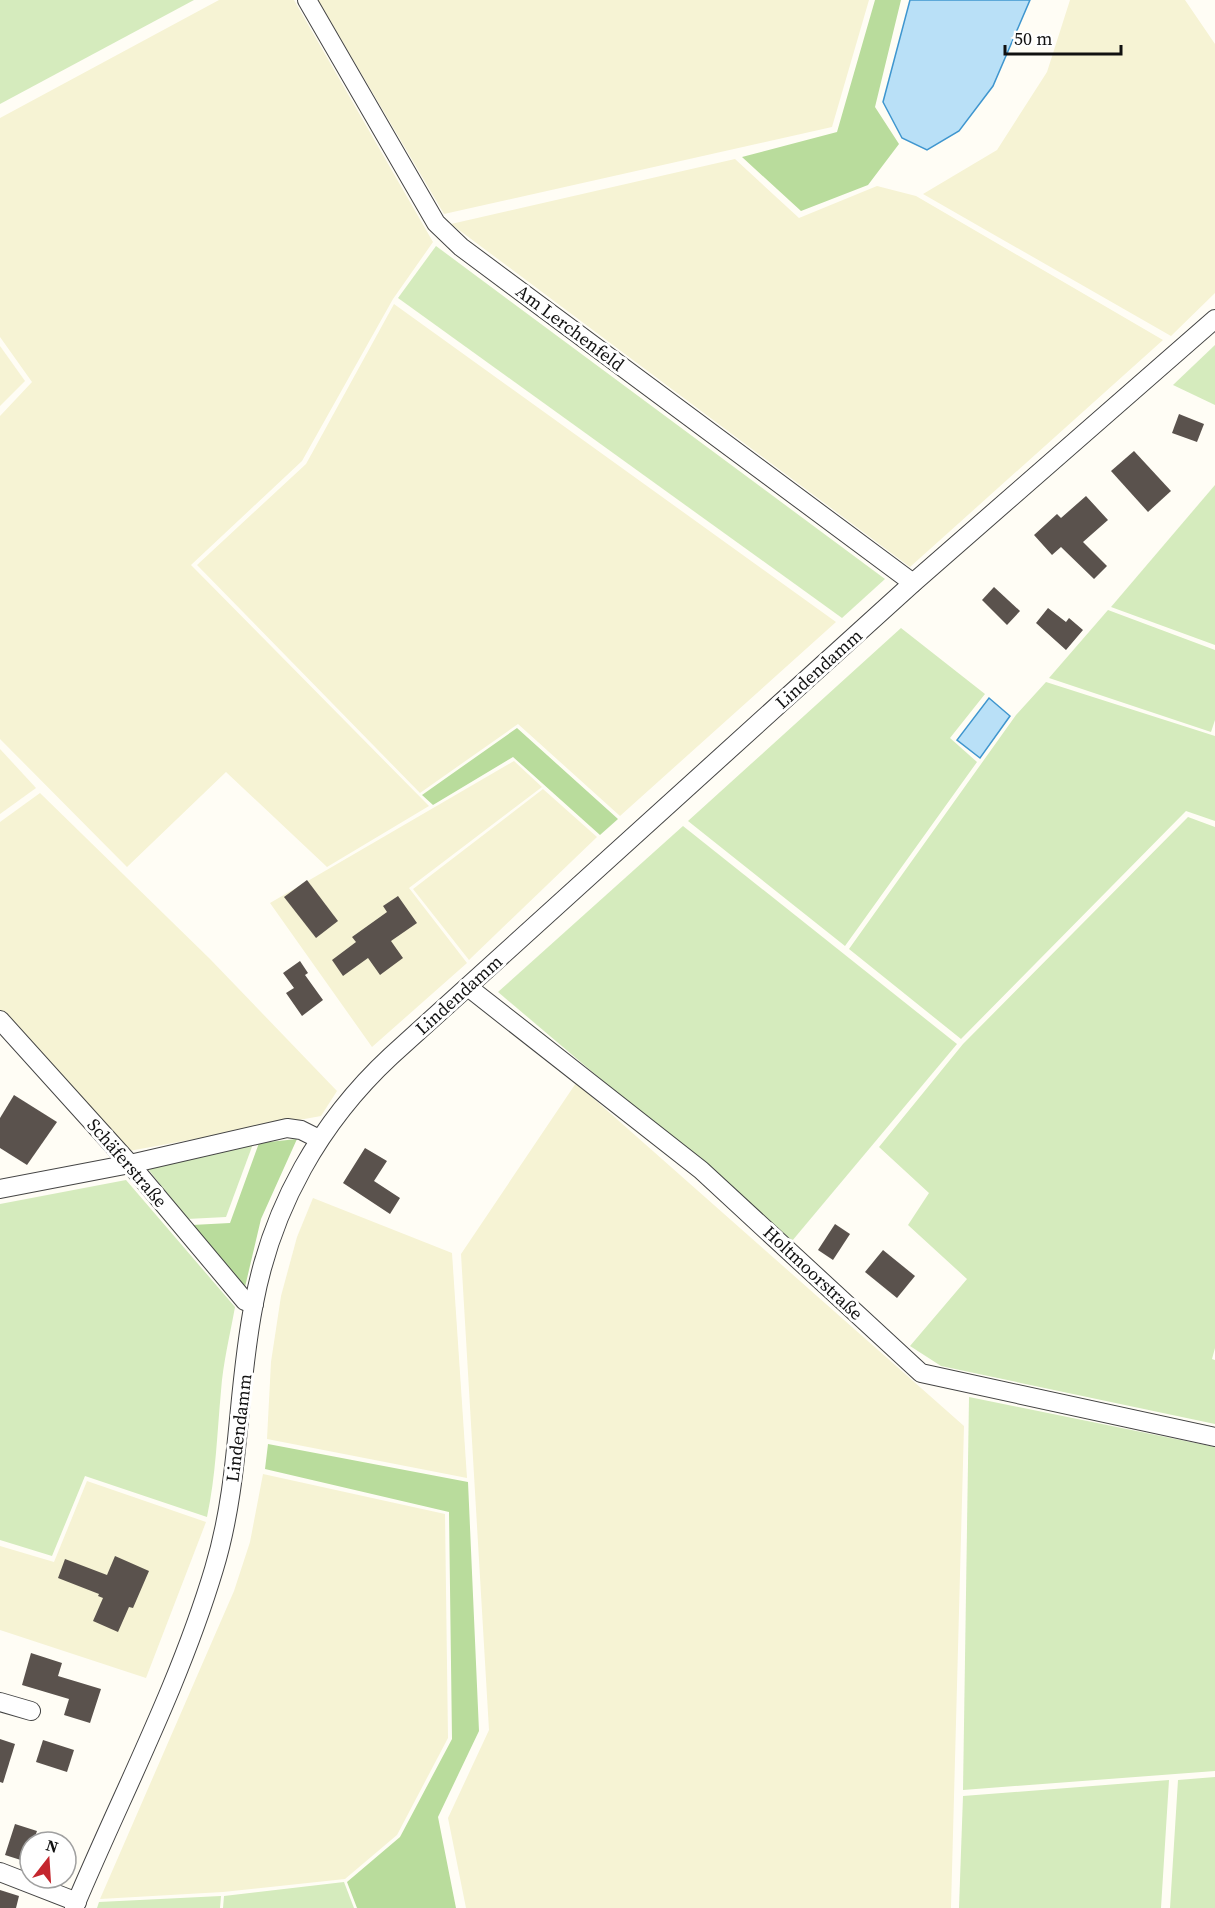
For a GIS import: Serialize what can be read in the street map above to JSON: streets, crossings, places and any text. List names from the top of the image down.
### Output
{
  "streets": {
    "street": [
      "Am Lerchenfeld",
      "Lindendamm",
      "Schäferstraße",
      "Holtmoorstraße"
    ]
  },
  "crossings": [
    ["Am Lerchenfeld", "Lindendamm"],
    ["Lindendamm", "Schäferstraße"],
    ["Lindendamm", "Holtmoorstraße"]
  ],
  "scale_bar": "50 m",
  "north": "top"
}
